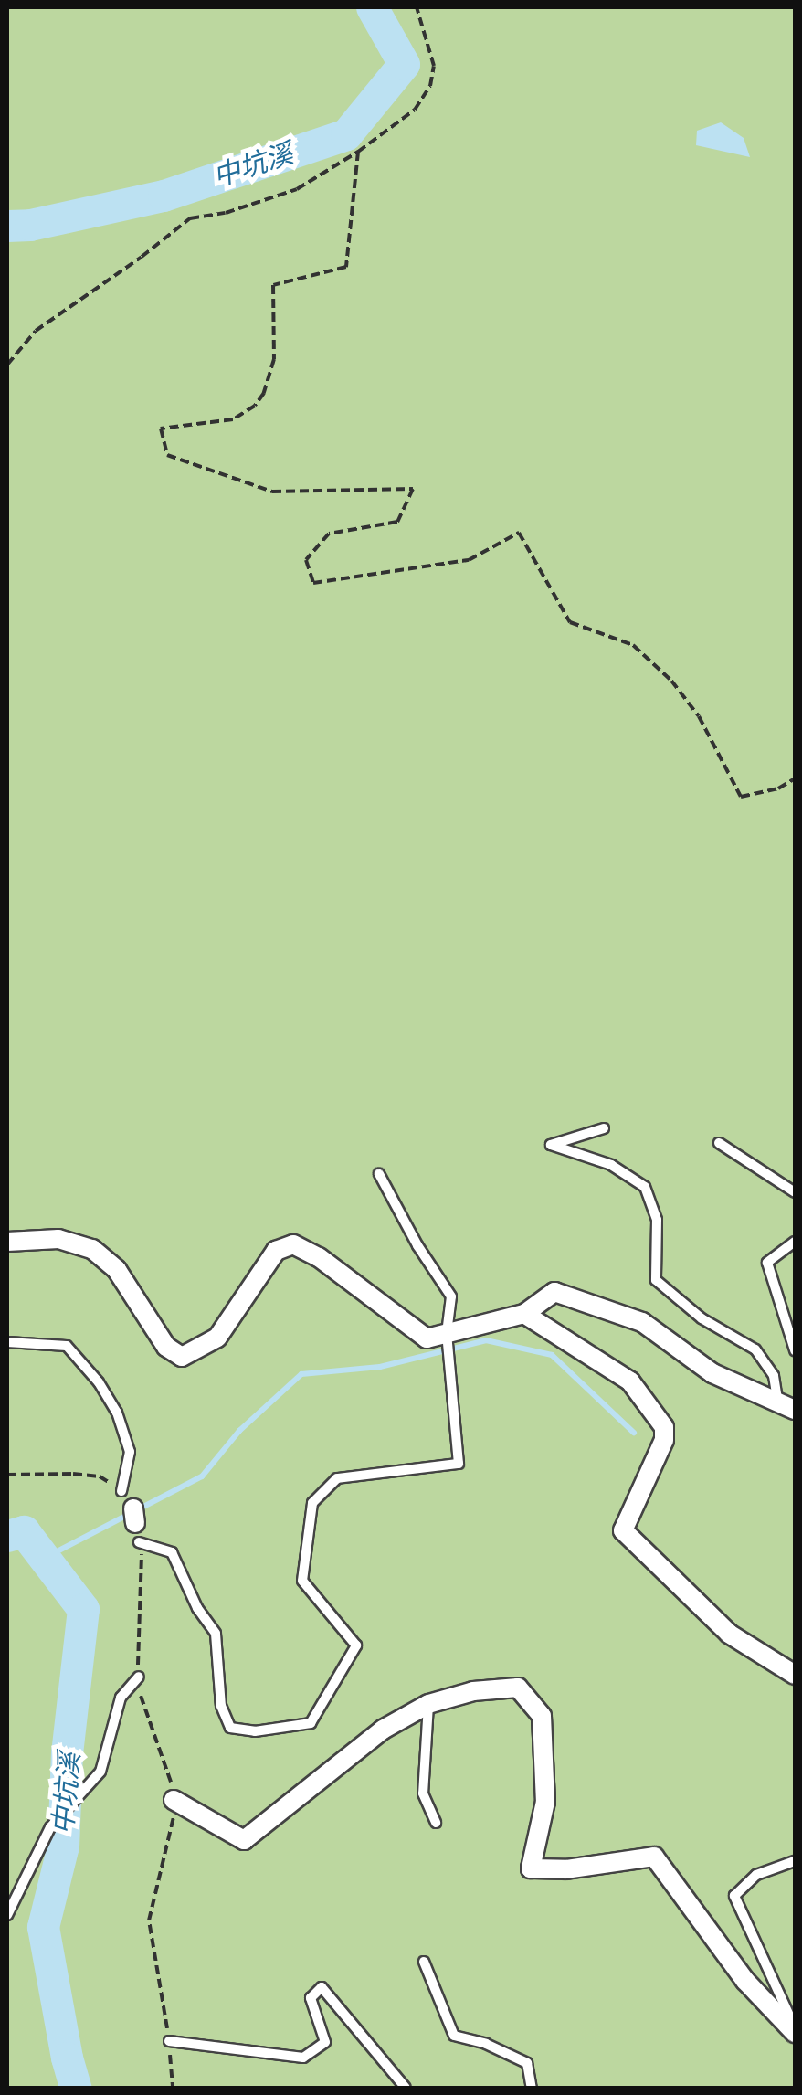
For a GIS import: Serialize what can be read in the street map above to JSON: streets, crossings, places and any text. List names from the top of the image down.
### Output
{
  "water": ["中坑溪"]
}
